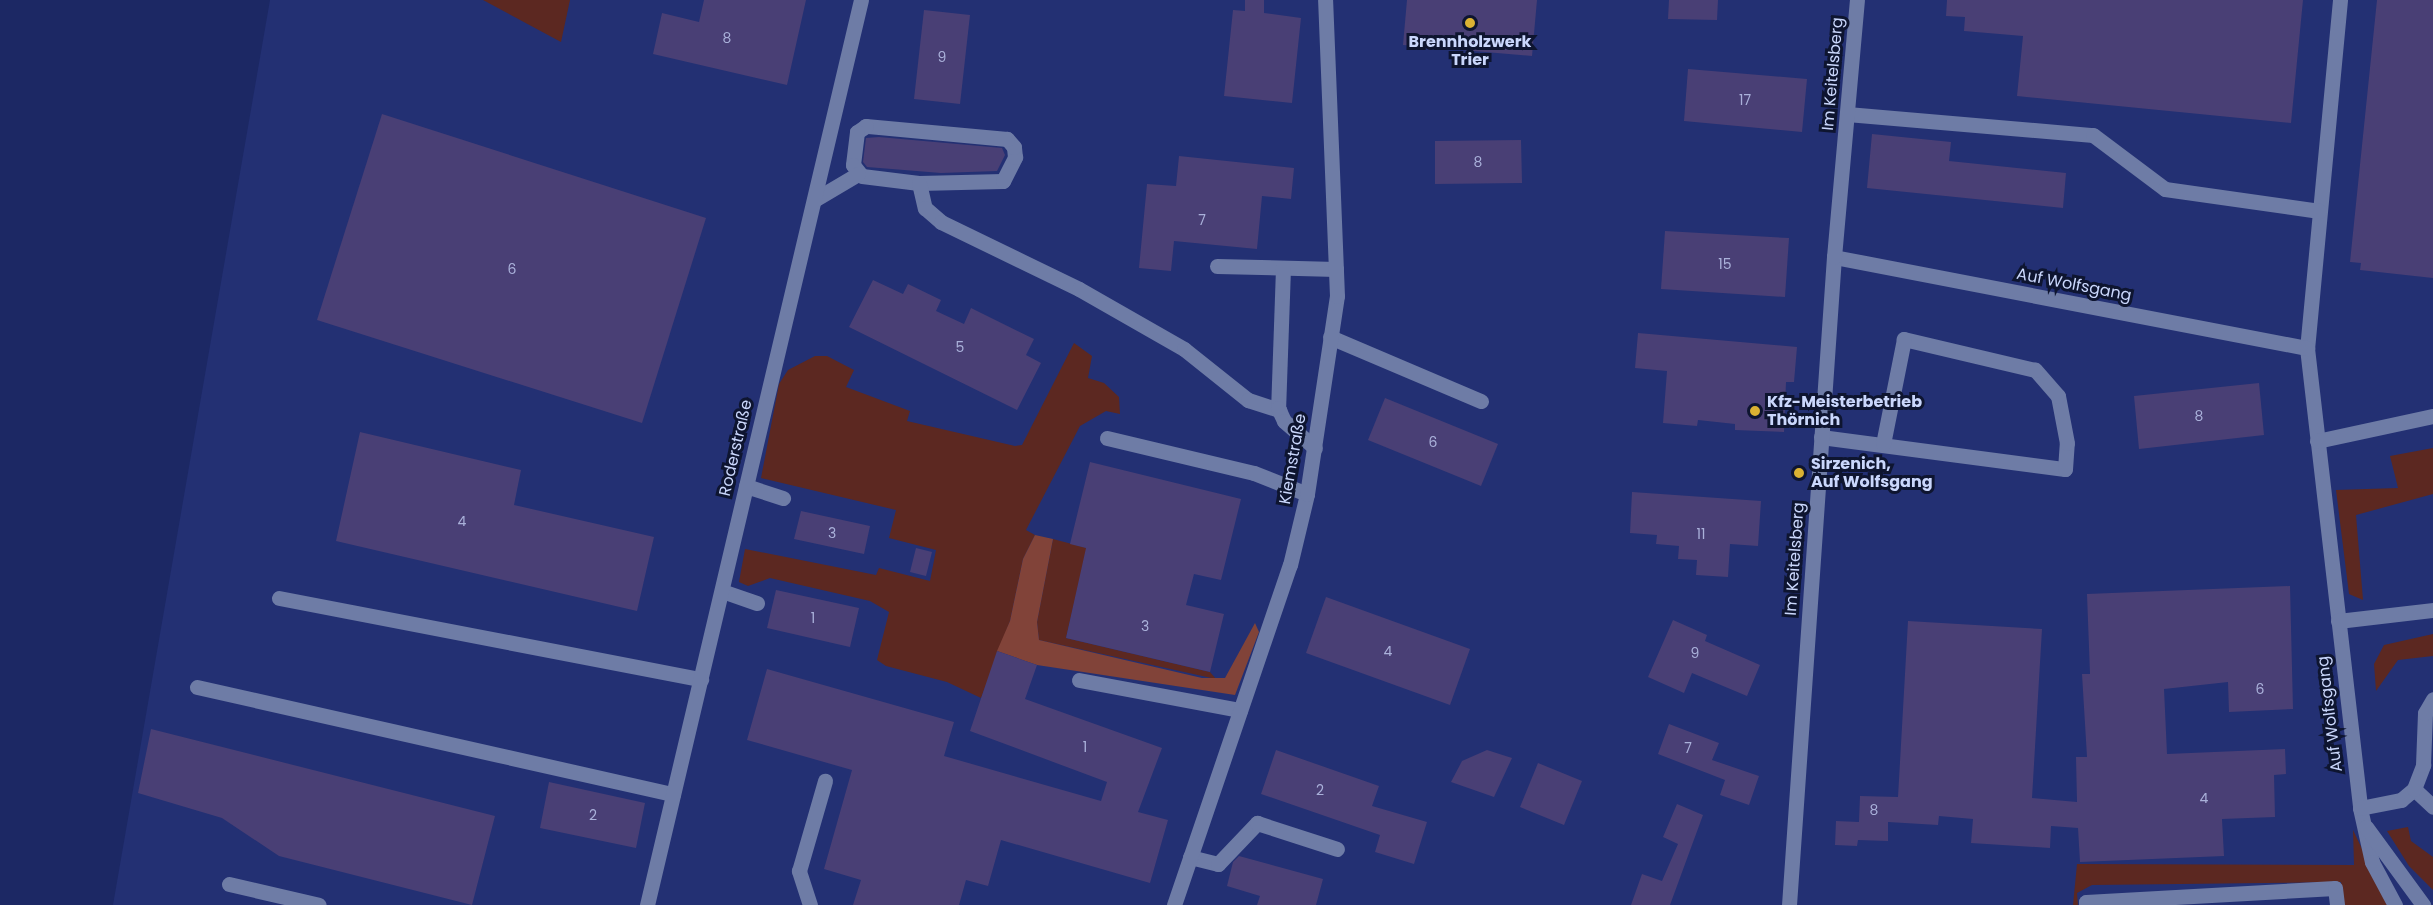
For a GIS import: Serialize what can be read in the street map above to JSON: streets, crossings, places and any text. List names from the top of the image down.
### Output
{
  "streets": {
    "street": [
      "Im Keitelsberg",
      "Auf Wolfsgang",
      "Roderstraße",
      "Kiemstraße"
    ]
  },
  "crossings": [
    ["Im Keitelsberg", "Auf Wolfsgang"]
  ],
  "places": ["Brennholzwerk Trier", "Kfz-Meisterbetrieb Thörnich", "Sirzenich, Auf Wolfsgang"],
  "house_numbers": [
    "8",
    "9",
    "17",
    "8",
    "7",
    "15",
    "6",
    "5",
    "8",
    "6",
    "4",
    "3",
    "11",
    "1",
    "3",
    "4",
    "9",
    "6",
    "1",
    "7",
    "2",
    "4",
    "8",
    "2"
  ]
}
